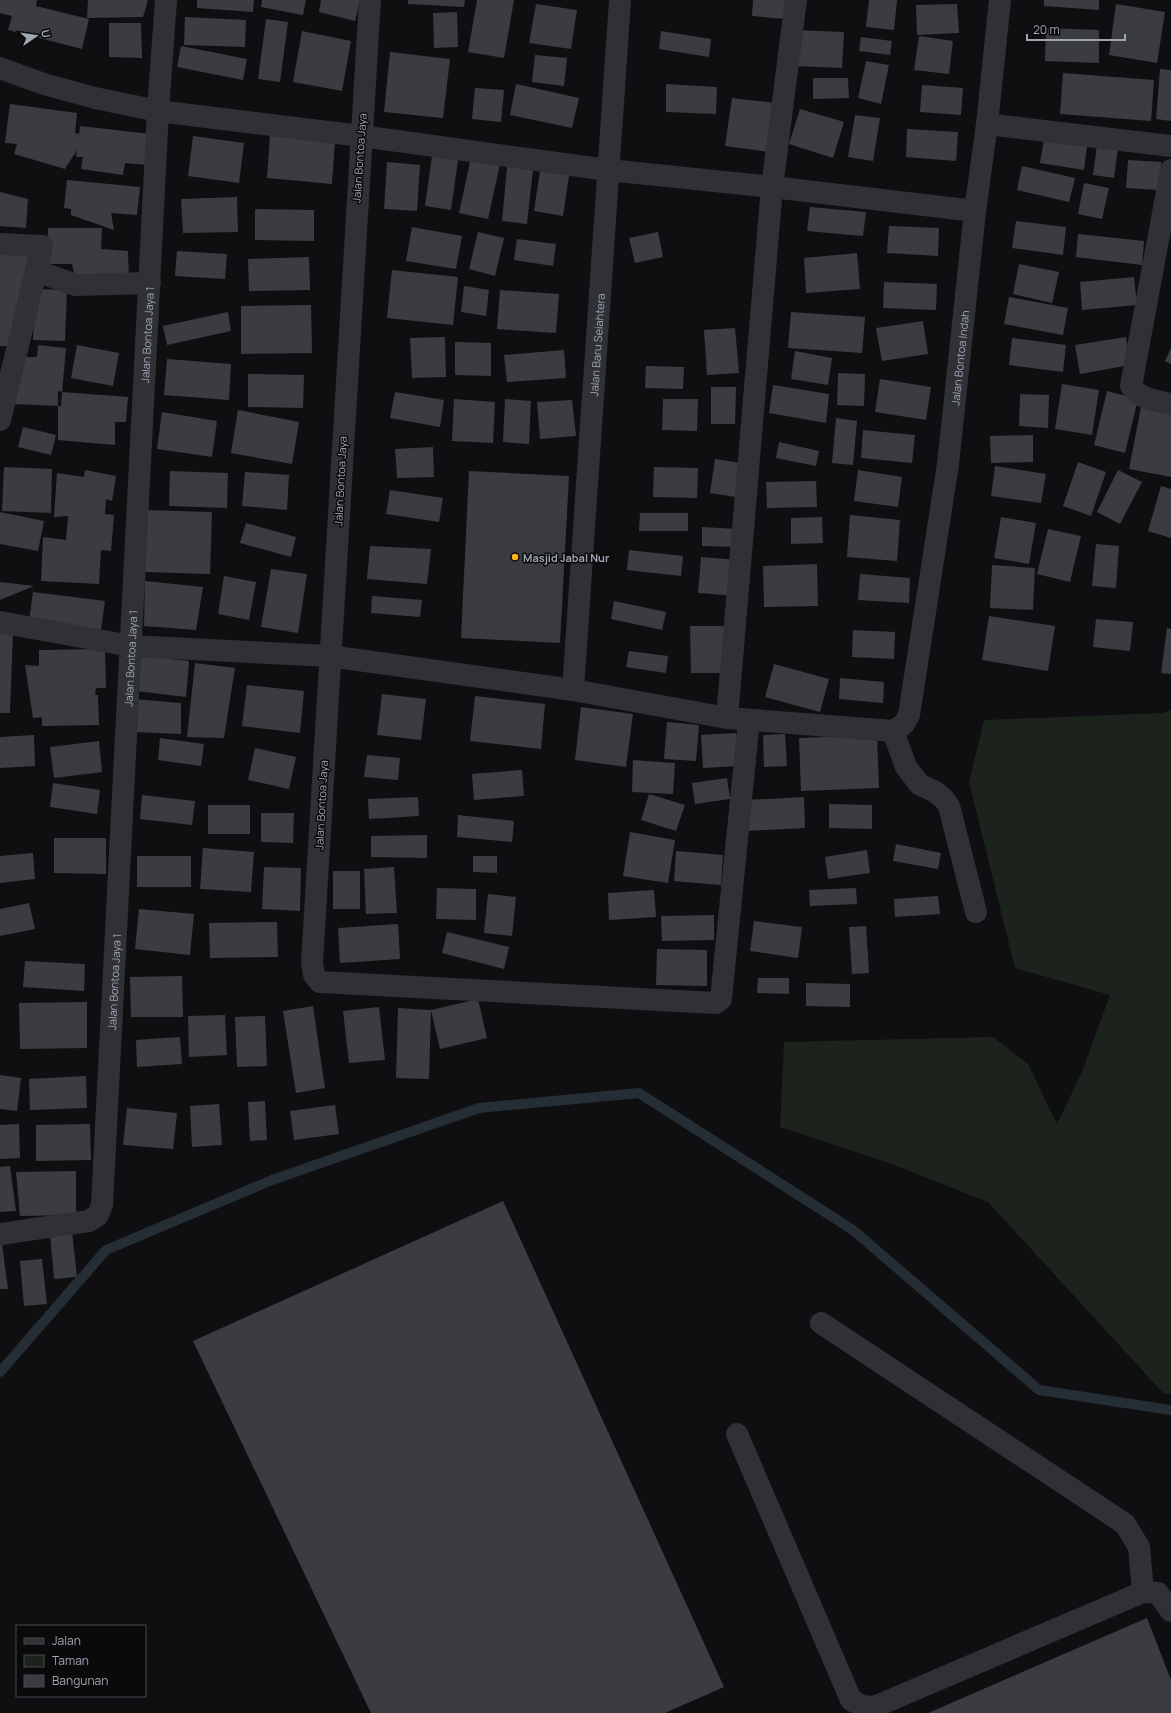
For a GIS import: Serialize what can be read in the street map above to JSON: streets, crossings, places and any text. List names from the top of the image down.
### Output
{
  "streets": {
    "street": [
      "Jalan Bontoa Jaya",
      "Jalan Bontoa Jaya 1",
      "Jalan Baru Seiahtera",
      "Jalan Bontoa Indah"
    ]
  },
  "places": ["Masjid Jabal Nur"],
  "legend": ["Jalan", "Taman", "Bangunan"],
  "scale_bar": "20 m",
  "north": "right"
}
